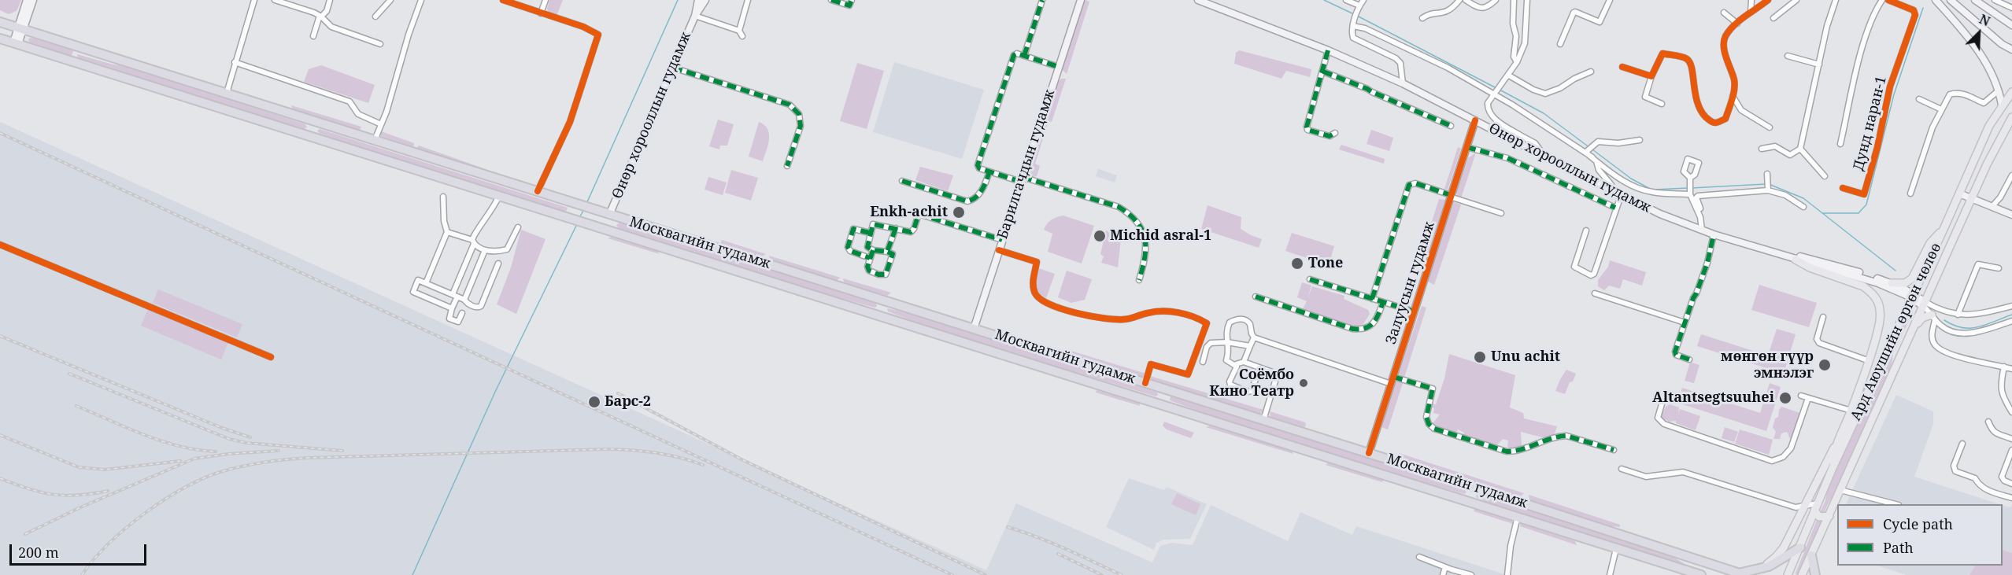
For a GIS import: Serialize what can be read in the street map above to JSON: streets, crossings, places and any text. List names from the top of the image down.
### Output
{
  "streets": {
    "highway": ["Москвагийн гудамж"],
    "main road": [
      "Өнөр хорооллын гудамж",
      "Барилгачдын гудамж",
      "Залуусын гудамж",
      "Ард Аюушийн өргөн чөлөө"
    ],
    "street": ["Дунд наран-1"]
  },
  "crossings": [
    ["Өнөр хорооллын гудамж", "Москвагийн гудамж"],
    ["Өнөр хорооллын гудамж", "Залуусын гудамж"],
    ["Барилгачдын гудамж", "Москвагийн гудамж"],
    ["Москвагийн гудамж", "Залуусын гудамж"]
  ],
  "places": [
    "Enkh-achit",
    "Michid asral-1",
    "Tone",
    "Unu achit",
    "мөнгөн гүүр эмнэлэг",
    "Соёмбо Кино Театр",
    "Altantsegtsuuhei",
    "Барс-2"
  ],
  "legend": ["Cycle path", "Path"],
  "scale_bar": "200 m",
  "north": "top right"
}
